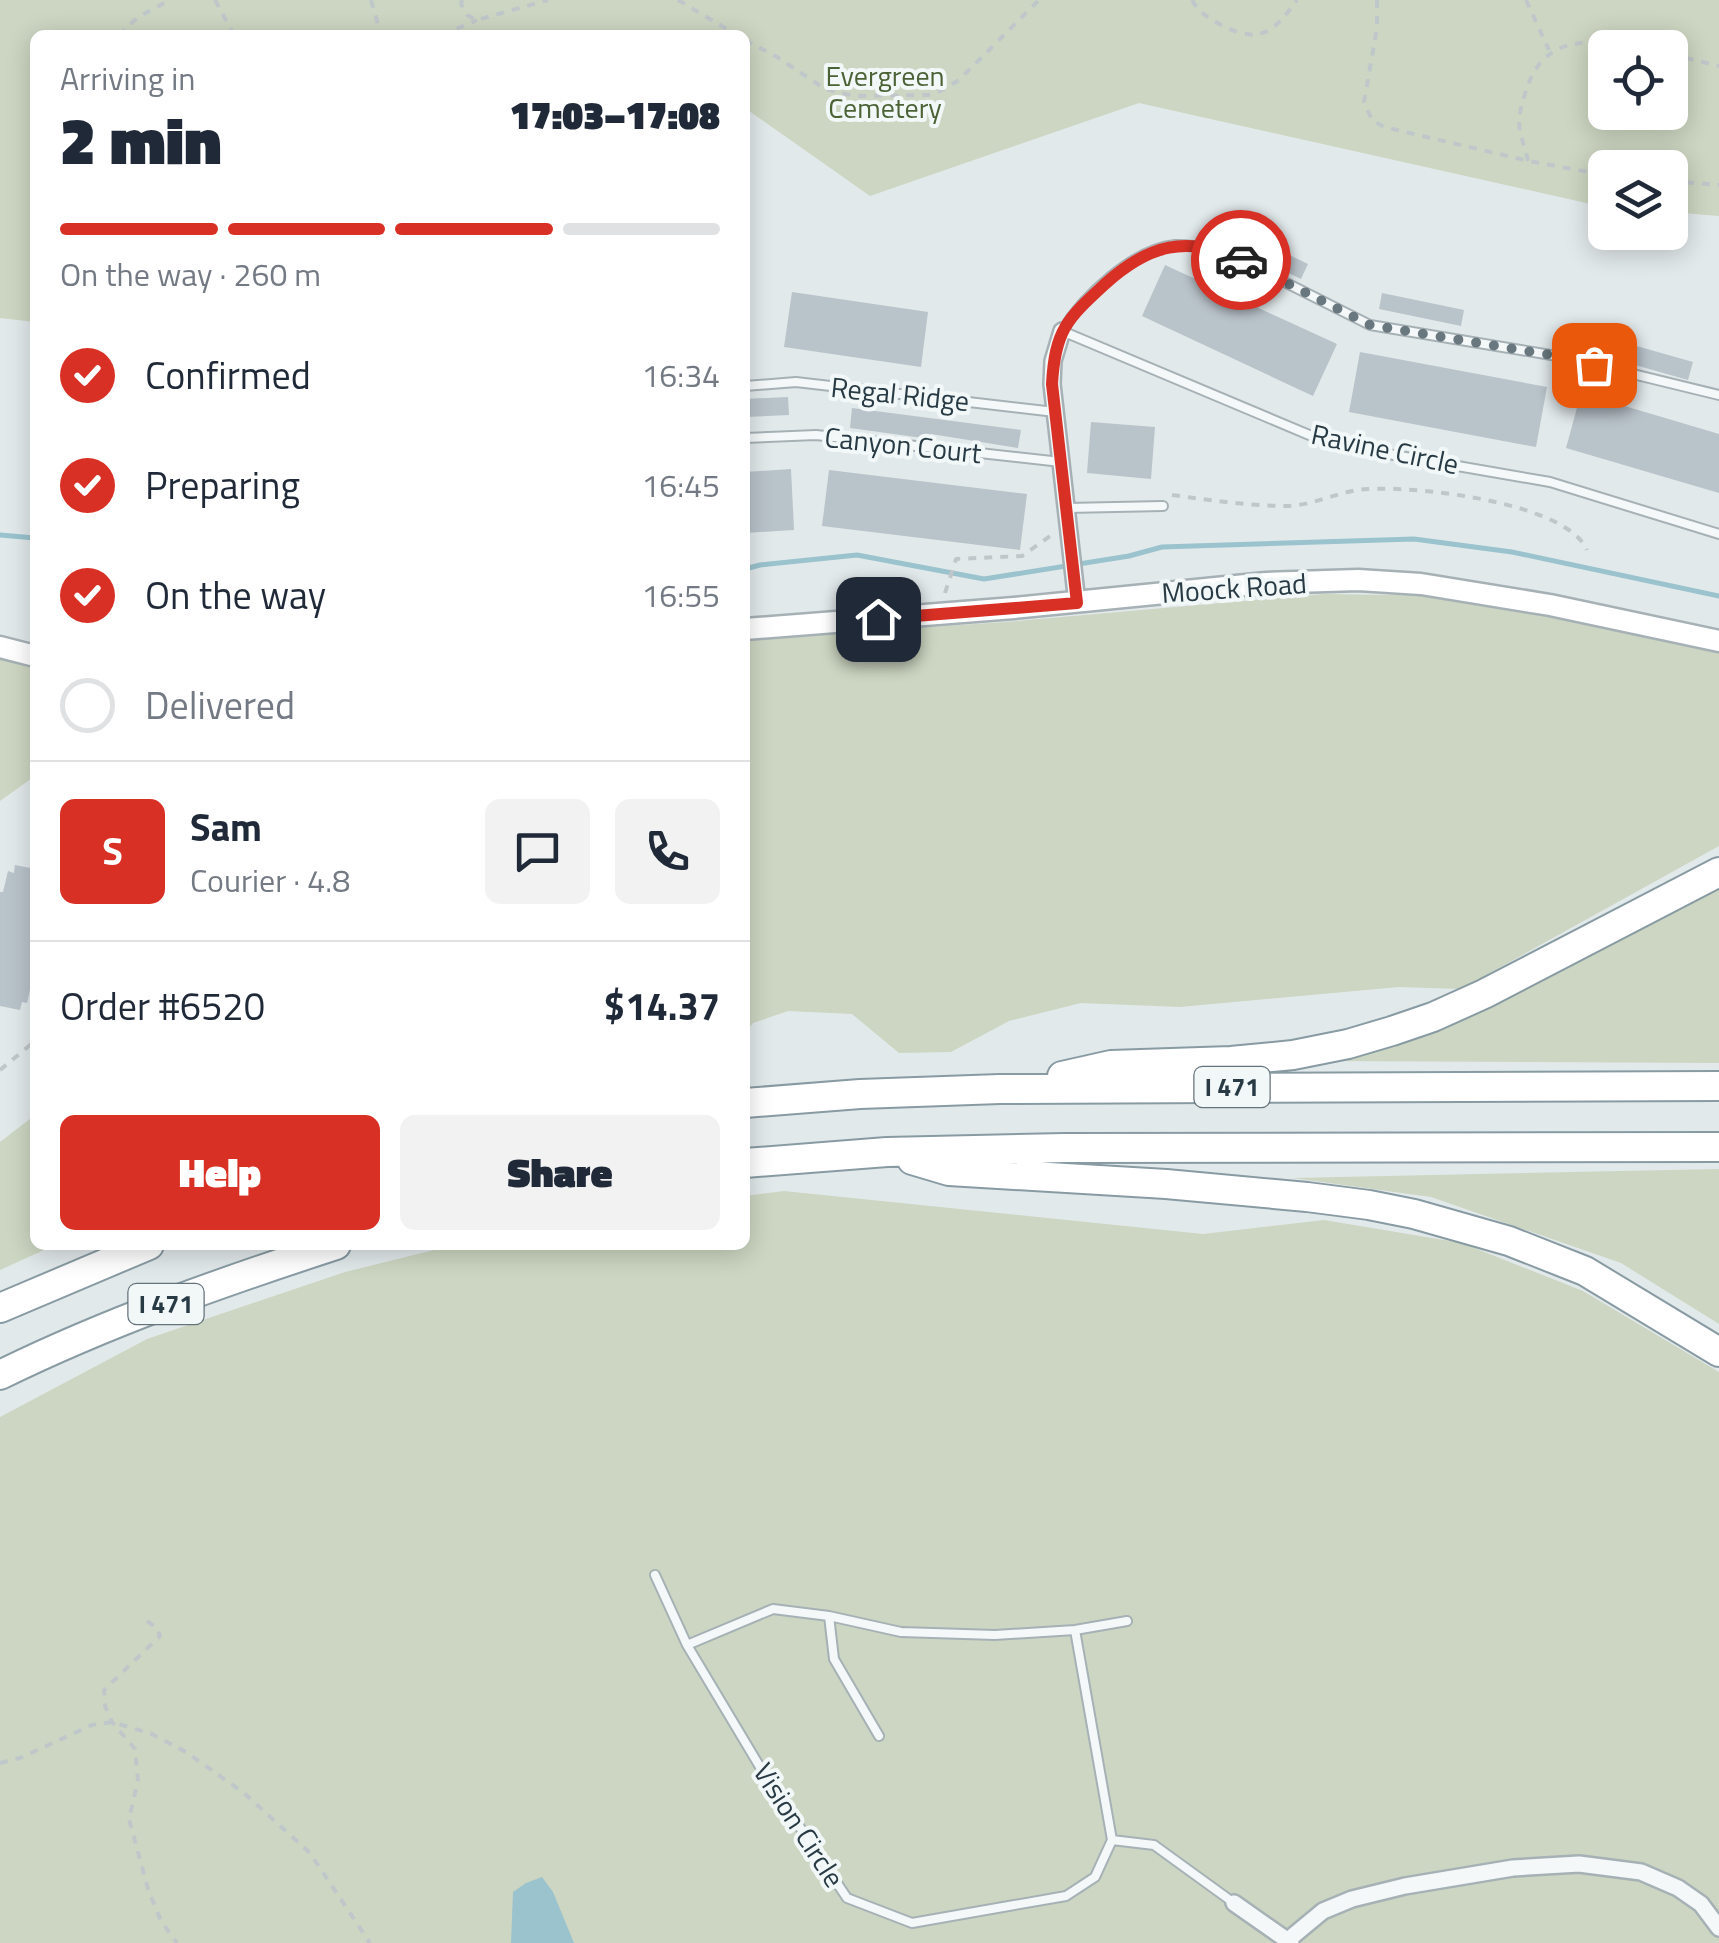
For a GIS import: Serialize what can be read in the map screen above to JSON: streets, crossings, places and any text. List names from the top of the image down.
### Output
{
  "streets": {
    "highway": ["I 471"],
    "main road": ["Moock Road"],
    "lane": [
      "Regal Ridge",
      "Canyon Court",
      "Ravine Circle",
      "Vision Circle"
    ]
  },
  "parks": ["Evergreen Cemetery"],
  "page": {
    "heading": ["2 min", "Arriving in", "17:03–17:08"],
    "panel": [
      "Sam",
      "Courier · 4.8",
      "Order #6520",
      "$14.37"
    ],
    "bar": "On the way · 260 m",
    "list": [
      ["Confirmed", "16:34"],
      ["Preparing", "16:45"],
      ["On the way", "16:55"],
      "Delivered"
    ],
    "round": "S",
    "buttons": ["Help", "Share"]
  }
}
